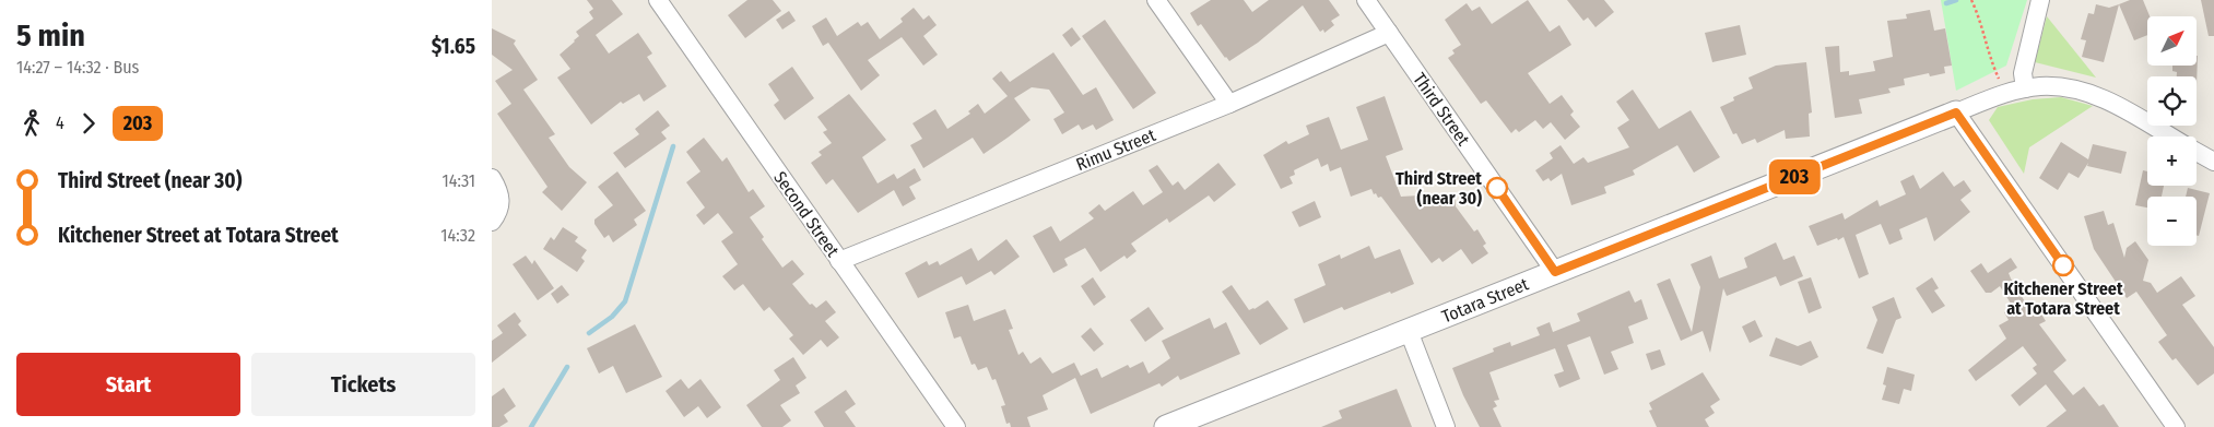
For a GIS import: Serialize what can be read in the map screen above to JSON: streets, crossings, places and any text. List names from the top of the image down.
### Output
{
  "streets": {
    "street": [
      "Third Street",
      "Rimu Street",
      "Second Street",
      "Totara Street"
    ]
  },
  "crossings": [
    ["Third Street", "Rimu Street"],
    ["Third Street", "Totara Street"],
    ["Rimu Street", "Second Street"]
  ],
  "places": ["Third Street (near 30)", "Kitchener Street at Totara Street"],
  "lines": ["bus line 203"],
  "north": "top right",
  "page": {
    "heading": ["5 min", "14:27 – 14:32 · Bus", "$1.65"],
    "on_map": "203",
    "map_buttons": ["+", "−"],
    "legs": ["4", "203"],
    "list": [
      {
        "name": "Third Street (near 30)",
        "value": "14:31"
      },
      {
        "name": "Kitchener Street at Totara Street",
        "value": "14:32"
      }
    ],
    "buttons": ["Start", "Tickets"]
  }
}
